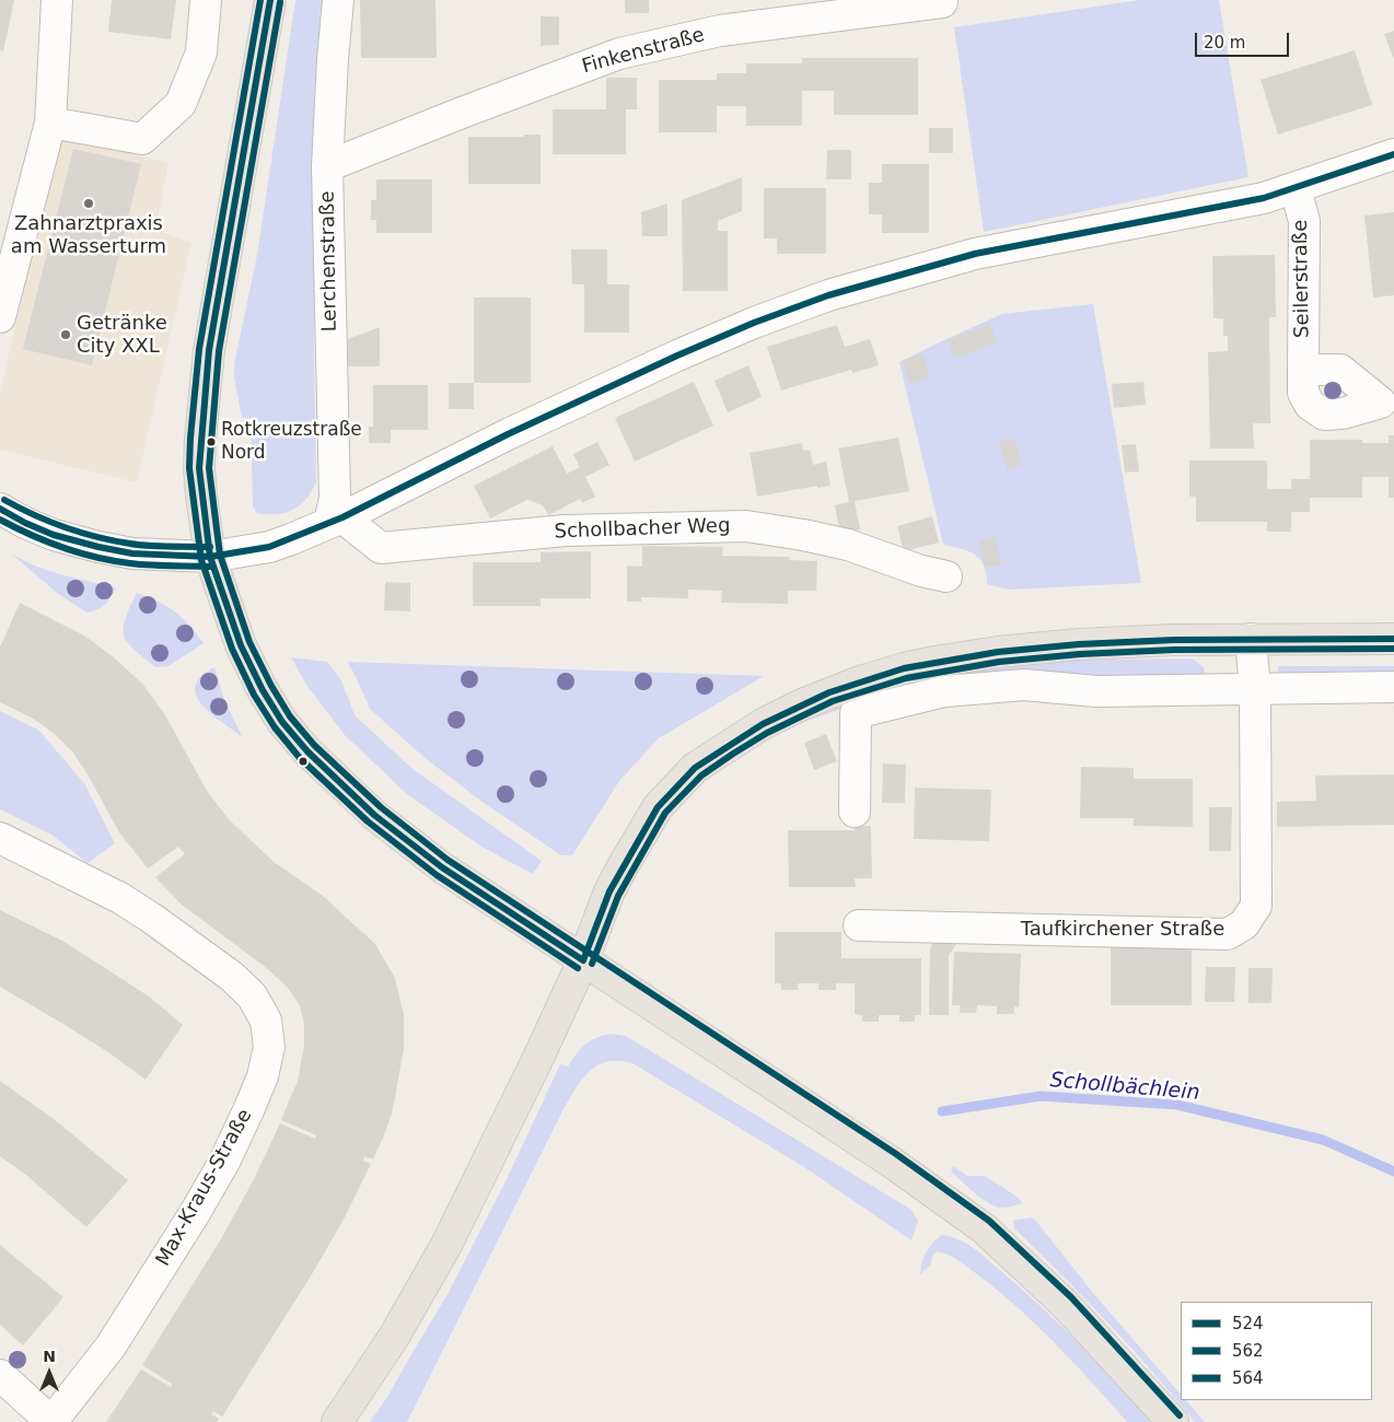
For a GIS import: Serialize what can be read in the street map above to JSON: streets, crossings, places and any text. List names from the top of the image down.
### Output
{
  "streets": {
    "street": [
      "Finkenstraße",
      "Lerchenstraße",
      "Seilerstraße",
      "Schollbacher Weg",
      "Taufkirchener Straße",
      "Max-Kraus-Straße"
    ]
  },
  "crossings": [
    ["Finkenstraße", "Lerchenstraße"],
    ["Lerchenstraße", "Schollbacher Weg"]
  ],
  "water": ["Schollbächlein"],
  "places": ["Zahnarztpraxis am Wasserturm", "Getränke City XXL", "Rotkreuzstraße Nord"],
  "lines": ["transit line 524", "transit line 562", "transit line 564"],
  "legend": ["524", "562", "564"],
  "scale_bar": "20 m",
  "north": "top"
}
